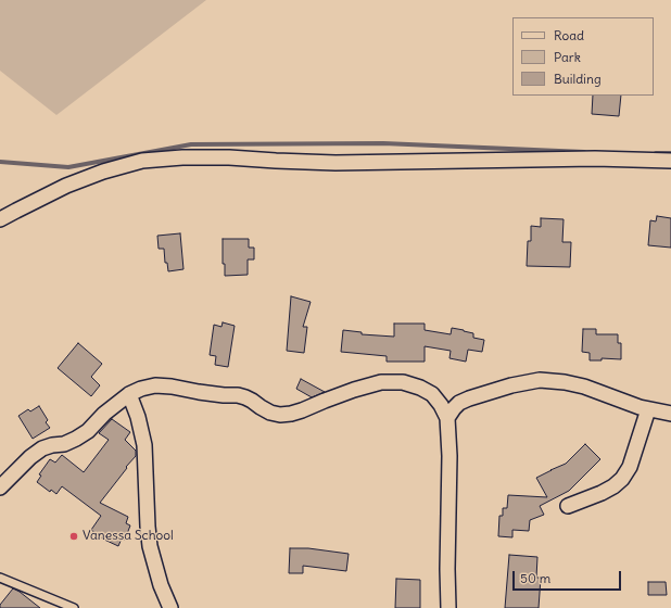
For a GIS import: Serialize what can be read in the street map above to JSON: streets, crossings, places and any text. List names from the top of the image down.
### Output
{
  "places": ["Vanessa School"],
  "legend": ["Road", "Park", "Building"],
  "scale_bar": "50 m"
}
